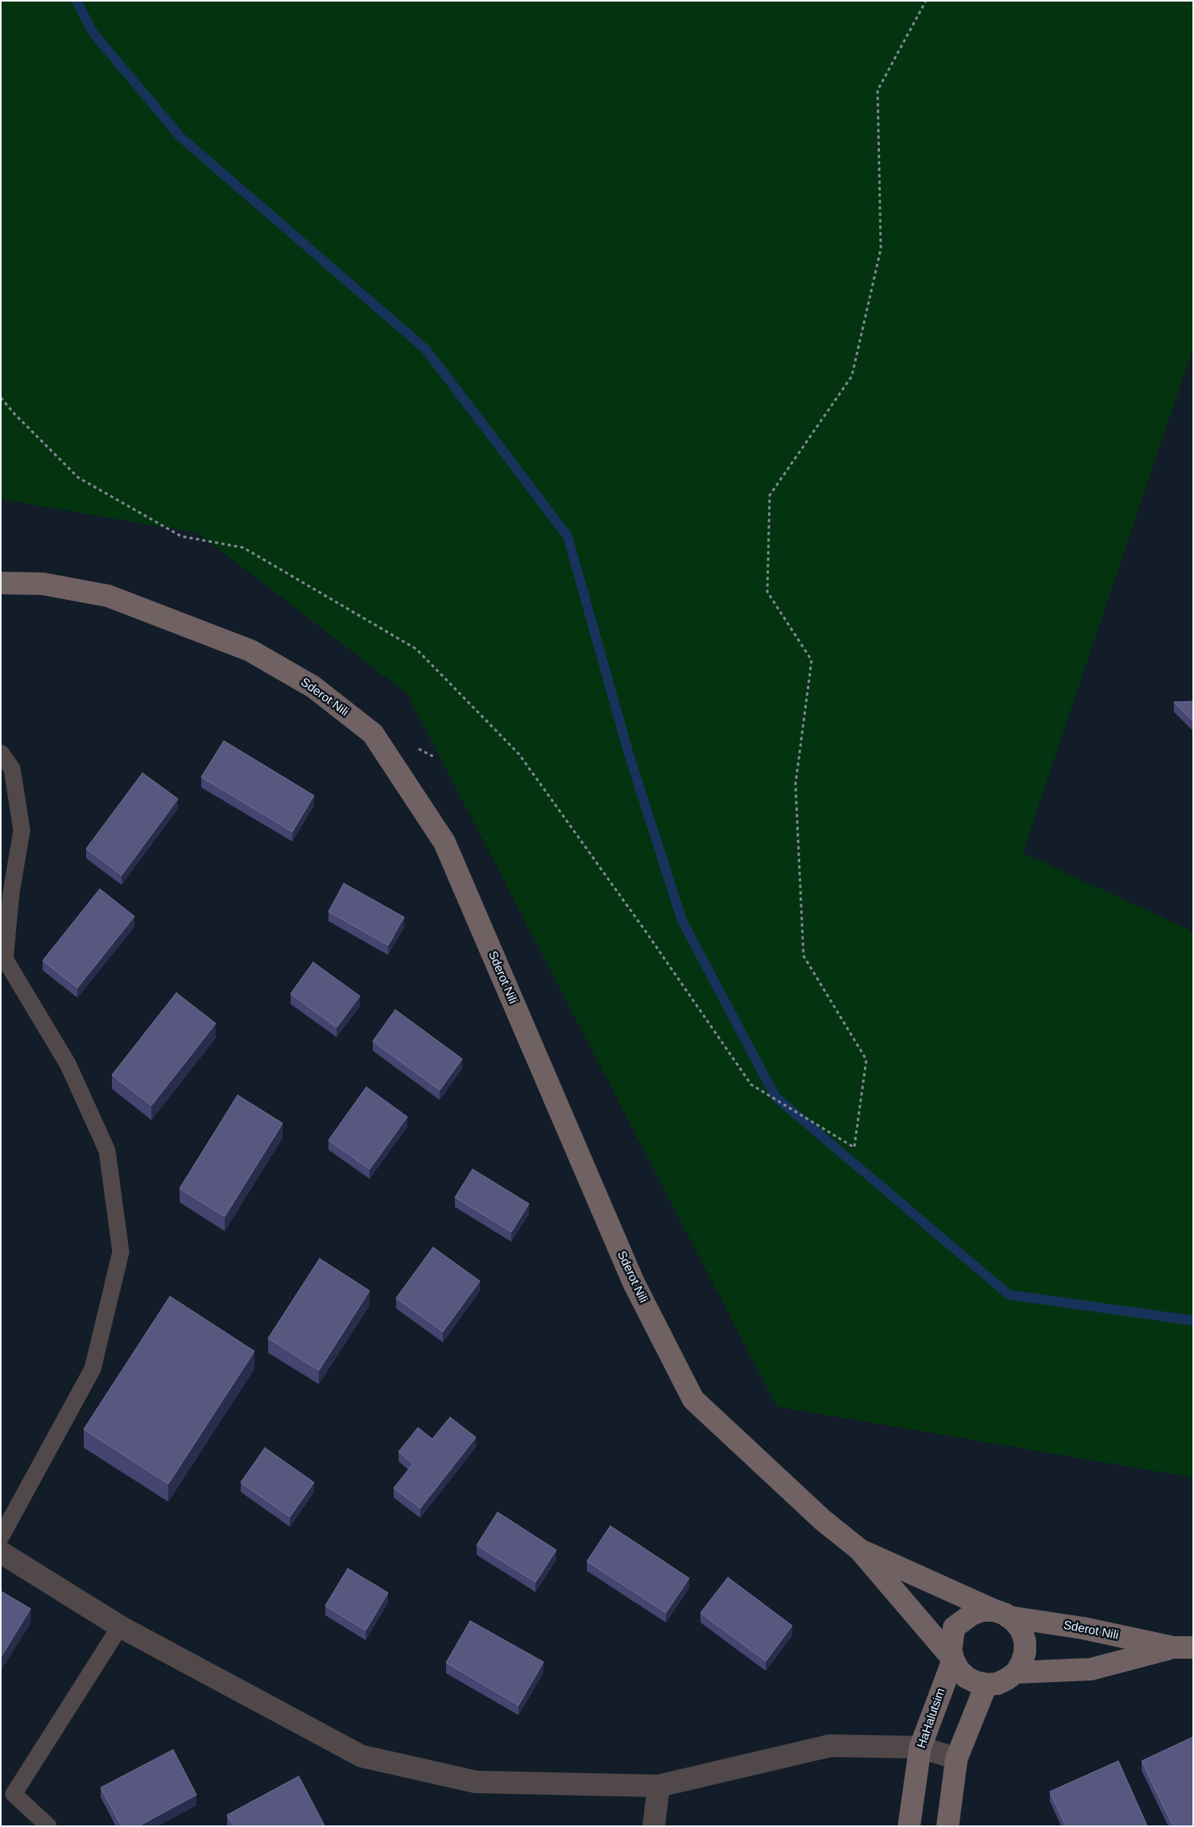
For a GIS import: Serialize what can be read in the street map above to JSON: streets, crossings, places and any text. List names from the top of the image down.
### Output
{
  "streets": {
    "street": ["Sderot Nili", "HaHalutsim"]
  },
  "crossings": [
    ["Sderot Nili", "HaHalutsim"]
  ]
}
